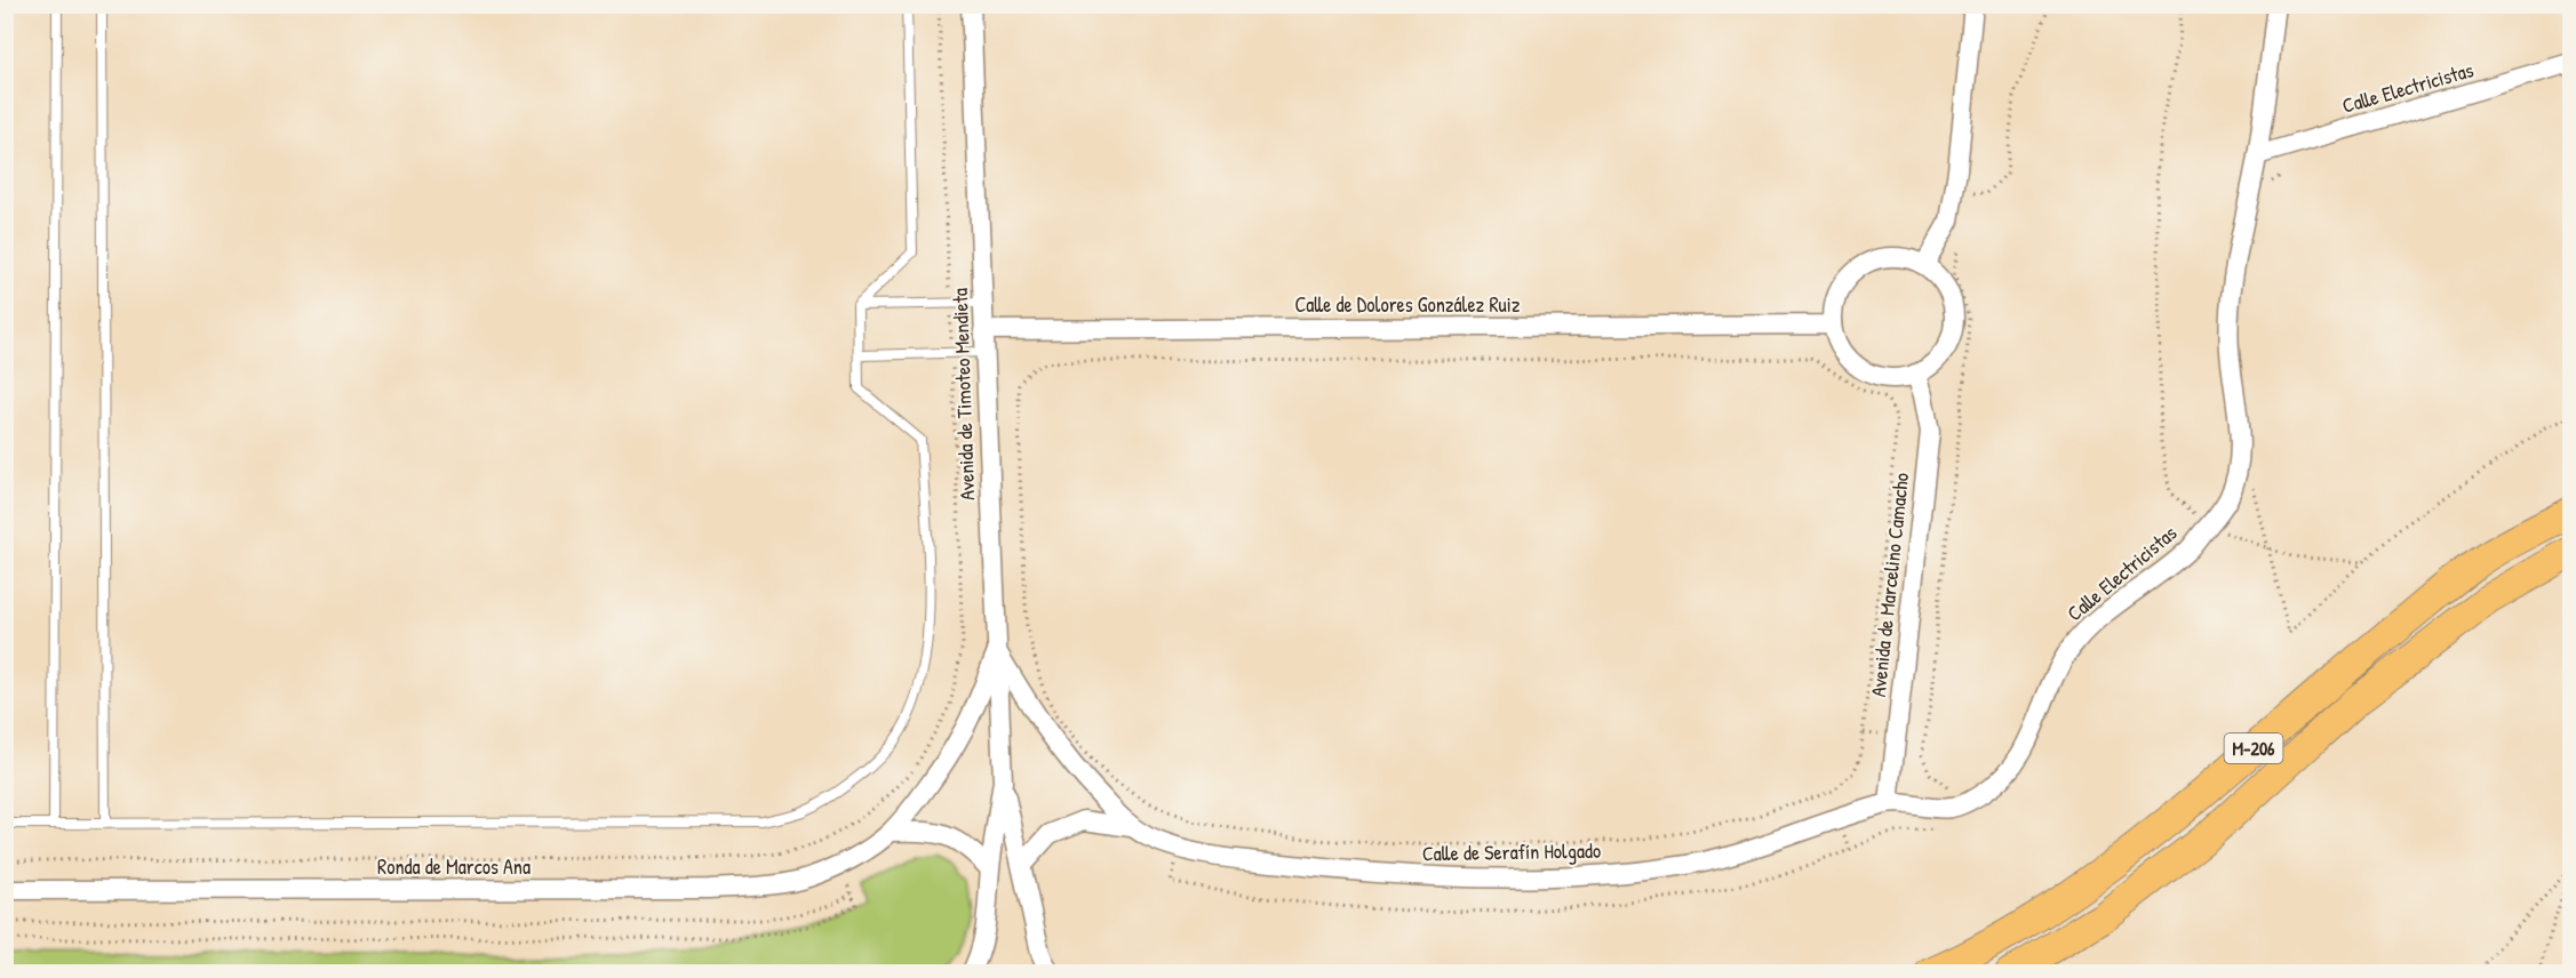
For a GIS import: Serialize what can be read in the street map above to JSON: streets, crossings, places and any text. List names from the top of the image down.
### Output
{
  "streets": {
    "main road": ["M-206"],
    "street": [
      "Calle Electricistas",
      "Calle de Dolores González Ruiz",
      "Avenida de Timoteo Mendieta",
      "Avenida de Marcelino Camacho",
      "Calle de Serafín Holgado",
      "Ronda de Marcos Ana"
    ]
  },
  "crossings": [
    ["Calle Electricistas", "Avenida de Marcelino Camacho"],
    ["Calle Electricistas", "Calle de Serafín Holgado"],
    ["Calle de Dolores González Ruiz", "Avenida de Timoteo Mendieta"],
    ["Calle de Dolores González Ruiz", "Avenida de Marcelino Camacho"],
    ["Avenida de Timoteo Mendieta", "Calle de Serafín Holgado"],
    ["Avenida de Timoteo Mendieta", "Ronda de Marcos Ana"],
    ["Avenida de Marcelino Camacho", "Calle de Serafín Holgado"],
    ["Calle de Serafín Holgado", "Ronda de Marcos Ana"]
  ]
}
